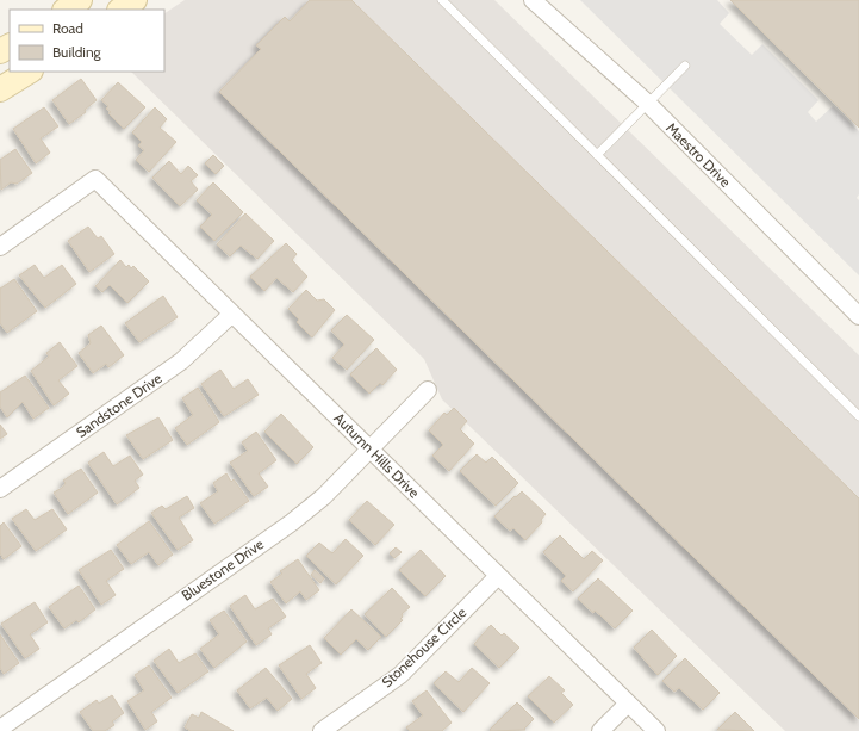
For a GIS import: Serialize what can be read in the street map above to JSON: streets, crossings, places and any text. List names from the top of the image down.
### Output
{
  "streets": {
    "street": [
      "Maestro Drive",
      "Sandstone Drive",
      "Autumn Hills Drive",
      "Bluestone Drive",
      "Stonehouse Circle"
    ]
  },
  "crossings": [
    ["Sandstone Drive", "Autumn Hills Drive"],
    ["Autumn Hills Drive", "Bluestone Drive"],
    ["Autumn Hills Drive", "Stonehouse Circle"]
  ],
  "legend": ["Road", "Building"]
}
